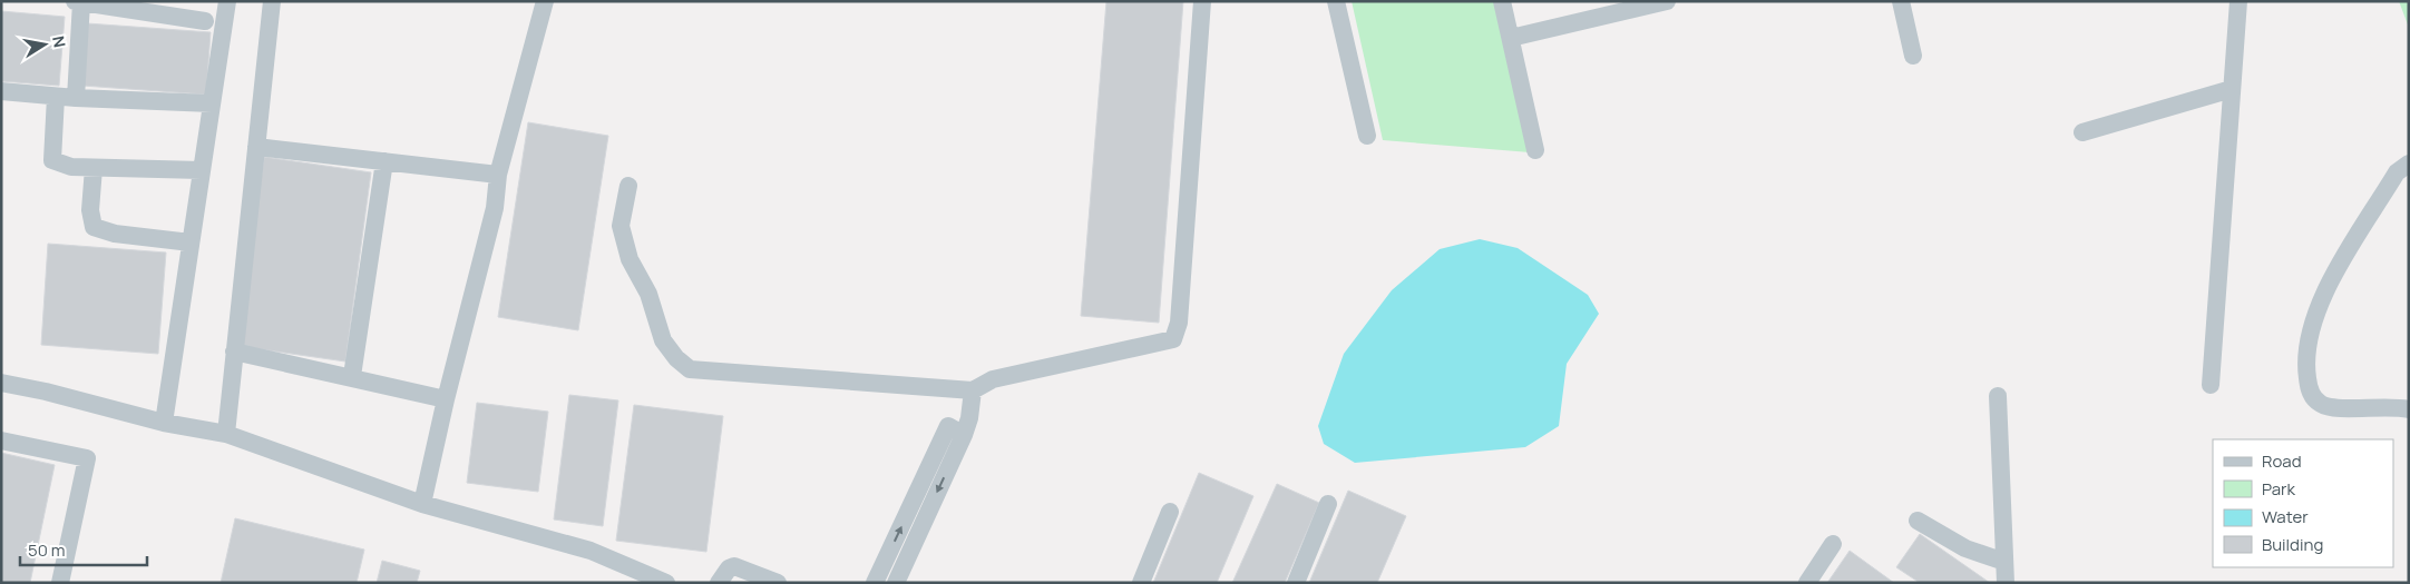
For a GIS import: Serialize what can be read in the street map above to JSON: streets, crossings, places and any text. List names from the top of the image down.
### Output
{
  "legend": [
    "Road",
    "Park",
    "Water",
    "Building"
  ],
  "scale_bar": "50 m",
  "north": "right"
}
